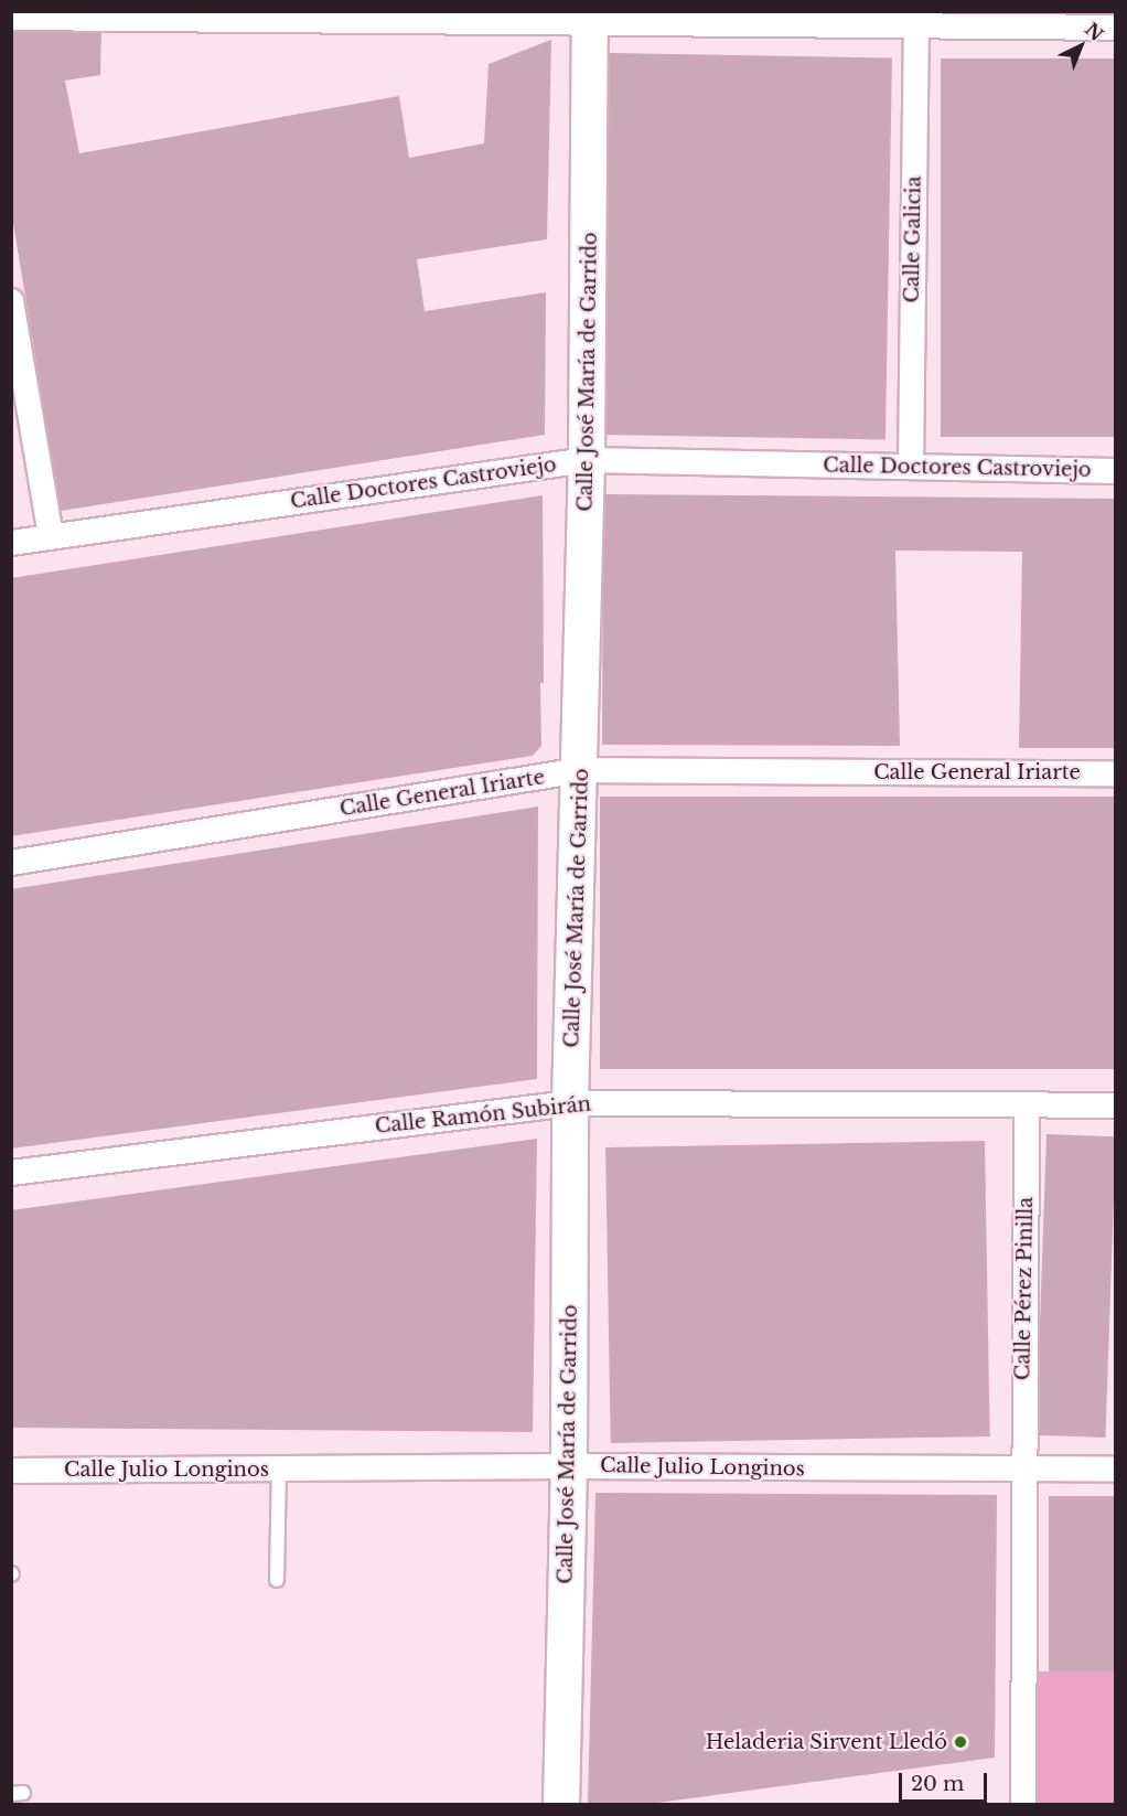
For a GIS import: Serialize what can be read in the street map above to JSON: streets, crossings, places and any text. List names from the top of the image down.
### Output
{
  "streets": {
    "street": [
      "Calle Galicia",
      "Calle José María de Garrido",
      "Calle Doctores Castroviejo",
      "Calle General Iriarte",
      "Calle Ramón Subirán",
      "Calle Pérez Pinilla",
      "Calle Julio Longinos"
    ]
  },
  "crossings": [
    ["Calle Galicia", "Calle Doctores Castroviejo"],
    ["Calle José María de Garrido", "Calle Doctores Castroviejo"],
    ["Calle José María de Garrido", "Calle General Iriarte"],
    ["Calle José María de Garrido", "Calle Ramón Subirán"],
    ["Calle José María de Garrido", "Calle Julio Longinos"],
    ["Calle Ramón Subirán", "Calle Pérez Pinilla"],
    ["Calle Pérez Pinilla", "Calle Julio Longinos"]
  ],
  "places": ["Heladeria Sirvent Lledó"],
  "scale_bar": "20 m",
  "north": "top right"
}
